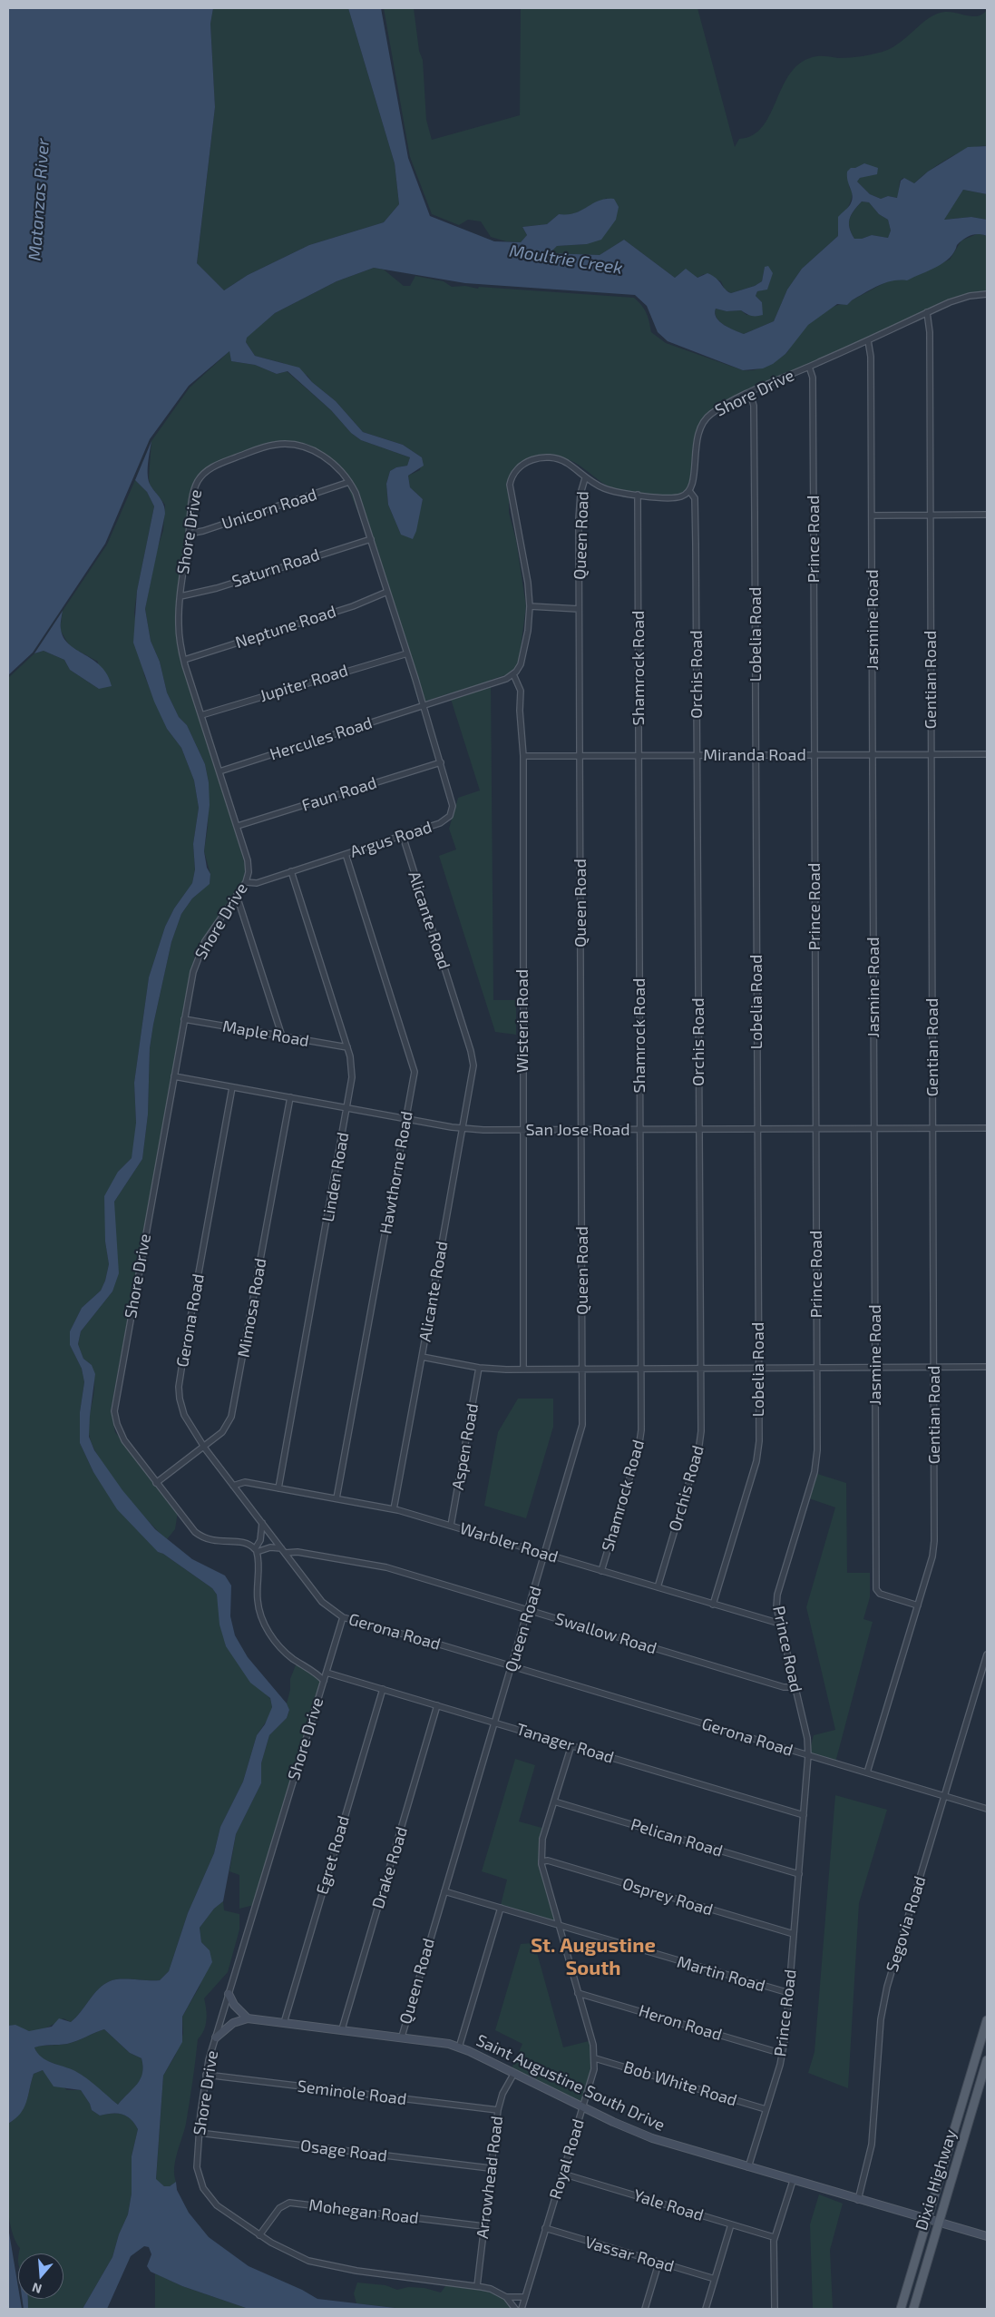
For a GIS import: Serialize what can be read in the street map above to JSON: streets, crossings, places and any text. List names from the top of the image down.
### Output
{
  "streets": {
    "main road": ["Dixie Highway"],
    "street": [
      "Shore Drive",
      "Unicorn Road",
      "Queen Road",
      "Prince Road",
      "Saturn Road",
      "Jasmine Road",
      "Neptune Road",
      "Lobelia Road",
      "Shamrock Road",
      "Orchis Road",
      "Gentian Road",
      "Jupiter Road",
      "Hercules Road",
      "Miranda Road",
      "Faun Road",
      "Argus Road",
      "Alicante Road",
      "Wisteria Road",
      "Maple Road",
      "San Jose Road",
      "Hawthorne Road",
      "Linden Road",
      "Mimosa Road",
      "Gerona Road",
      "Aspen Road",
      "Warbler Road",
      "Swallow Road",
      "Tanager Road",
      "Pelican Road",
      "Egret Road",
      "Drake Road",
      "Osprey Road",
      "Segovia Road",
      "Martin Road",
      "Heron Road",
      "Saint Augustine South Drive",
      "Bob White Road",
      "Seminole Road",
      "Osage Road",
      "Royal Road",
      "Arrowhead Road",
      "Yale Road",
      "Mohegan Road",
      "Vassar Road"
    ]
  },
  "crossings": [
    ["Shore Drive", "Unicorn Road"],
    ["Shore Drive", "Prince Road"],
    ["Shore Drive", "Saturn Road"],
    ["Shore Drive", "Jasmine Road"],
    ["Shore Drive", "Neptune Road"],
    ["Shore Drive", "Lobelia Road"],
    ["Shore Drive", "Orchis Road"],
    ["Shore Drive", "Gentian Road"],
    ["Shore Drive", "Jupiter Road"],
    ["Shore Drive", "Hercules Road"],
    ["Shore Drive", "Faun Road"],
    ["Shore Drive", "Argus Road"],
    ["Shore Drive", "Maple Road"],
    ["Shore Drive", "San Jose Road"],
    ["Shore Drive", "Mimosa Road"],
    ["Shore Drive", "Gerona Road"],
    ["Shore Drive", "Swallow Road"],
    ["Shore Drive", "Tanager Road"],
    ["Shore Drive", "Seminole Road"],
    ["Shore Drive", "Osage Road"],
    ["Shore Drive", "Royal Road"],
    ["Shore Drive", "Arrowhead Road"],
    ["Shore Drive", "Mohegan Road"],
    ["Queen Road", "Miranda Road"],
    ["Queen Road", "Alicante Road"],
    ["Queen Road", "San Jose Road"],
    ["Queen Road", "Gerona Road"],
    ["Queen Road", "Warbler Road"],
    ["Queen Road", "Swallow Road"],
    ["Queen Road", "Tanager Road"],
    ["Queen Road", "Martin Road"],
    ["Queen Road", "Saint Augustine South Drive"],
    ["Prince Road", "Miranda Road"],
    ["Prince Road", "Alicante Road"],
    ["Prince Road", "San Jose Road"],
    ["Prince Road", "Gerona Road"],
    ["Prince Road", "Warbler Road"],
    ["Prince Road", "Swallow Road"],
    ["Prince Road", "Tanager Road"],
    ["Prince Road", "Pelican Road"],
    ["Prince Road", "Osprey Road"],
    ["Prince Road", "Martin Road"],
    ["Prince Road", "Heron Road"],
    ["Prince Road", "Saint Augustine South Drive"],
    ["Prince Road", "Bob White Road"],
    ["Jasmine Road", "Gentian Road"],
    ["Jasmine Road", "Miranda Road"],
    ["Jasmine Road", "Alicante Road"],
    ["Jasmine Road", "San Jose Road"],
    ["Lobelia Road", "Miranda Road"],
    ["Lobelia Road", "Alicante Road"],
    ["Lobelia Road", "San Jose Road"],
    ["Lobelia Road", "Warbler Road"],
    ["Shamrock Road", "Miranda Road"],
    ["Shamrock Road", "Alicante Road"],
    ["Shamrock Road", "San Jose Road"],
    ["Shamrock Road", "Warbler Road"],
    ["Orchis Road", "Miranda Road"],
    ["Orchis Road", "Alicante Road"],
    ["Orchis Road", "San Jose Road"],
    ["Orchis Road", "Warbler Road"],
    ["Gentian Road", "Miranda Road"],
    ["Gentian Road", "Alicante Road"],
    ["Gentian Road", "San Jose Road"],
    ["Gentian Road", "Gerona Road"],
    ["Hercules Road", "Argus Road"],
    ["Miranda Road", "Wisteria Road"],
    ["Faun Road", "Argus Road"],
    ["Argus Road", "Alicante Road"],
    ["Argus Road", "Hawthorne Road"],
    ["Argus Road", "Linden Road"],
    ["Alicante Road", "Wisteria Road"],
    ["Alicante Road", "San Jose Road"],
    ["Alicante Road", "Aspen Road"],
    ["Wisteria Road", "San Jose Road"],
    ["Maple Road", "Linden Road"],
    ["San Jose Road", "Hawthorne Road"],
    ["San Jose Road", "Linden Road"],
    ["San Jose Road", "Mimosa Road"],
    ["San Jose Road", "Gerona Road"],
    ["Hawthorne Road", "Warbler Road"],
    ["Linden Road", "Warbler Road"],
    ["Mimosa Road", "Gerona Road"],
    ["Gerona Road", "Warbler Road"],
    ["Gerona Road", "Swallow Road"],
    ["Gerona Road", "Segovia Road"],
    ["Aspen Road", "Warbler Road"],
    ["Tanager Road", "Egret Road"],
    ["Tanager Road", "Drake Road"],
    ["Tanager Road", "Royal Road"],
    ["Pelican Road", "Royal Road"],
    ["Egret Road", "Saint Augustine South Drive"],
    ["Drake Road", "Saint Augustine South Drive"],
    ["Osprey Road", "Royal Road"],
    ["Segovia Road", "Saint Augustine South Drive"],
    ["Martin Road", "Royal Road"],
    ["Heron Road", "Royal Road"],
    ["Saint Augustine South Drive", "Royal Road"],
    ["Saint Augustine South Drive", "Arrowhead Road"],
    ["Saint Augustine South Drive", "Dixie Highway"],
    ["Bob White Road", "Royal Road"],
    ["Seminole Road", "Arrowhead Road"],
    ["Osage Road", "Arrowhead Road"],
    ["Royal Road", "Yale Road"],
    ["Royal Road", "Vassar Road"],
    ["Arrowhead Road", "Mohegan Road"]
  ],
  "districts": ["St. Augustine South"],
  "water": ["Matanzas River", "Moultrie Creek"],
  "north": "bottom"
}
